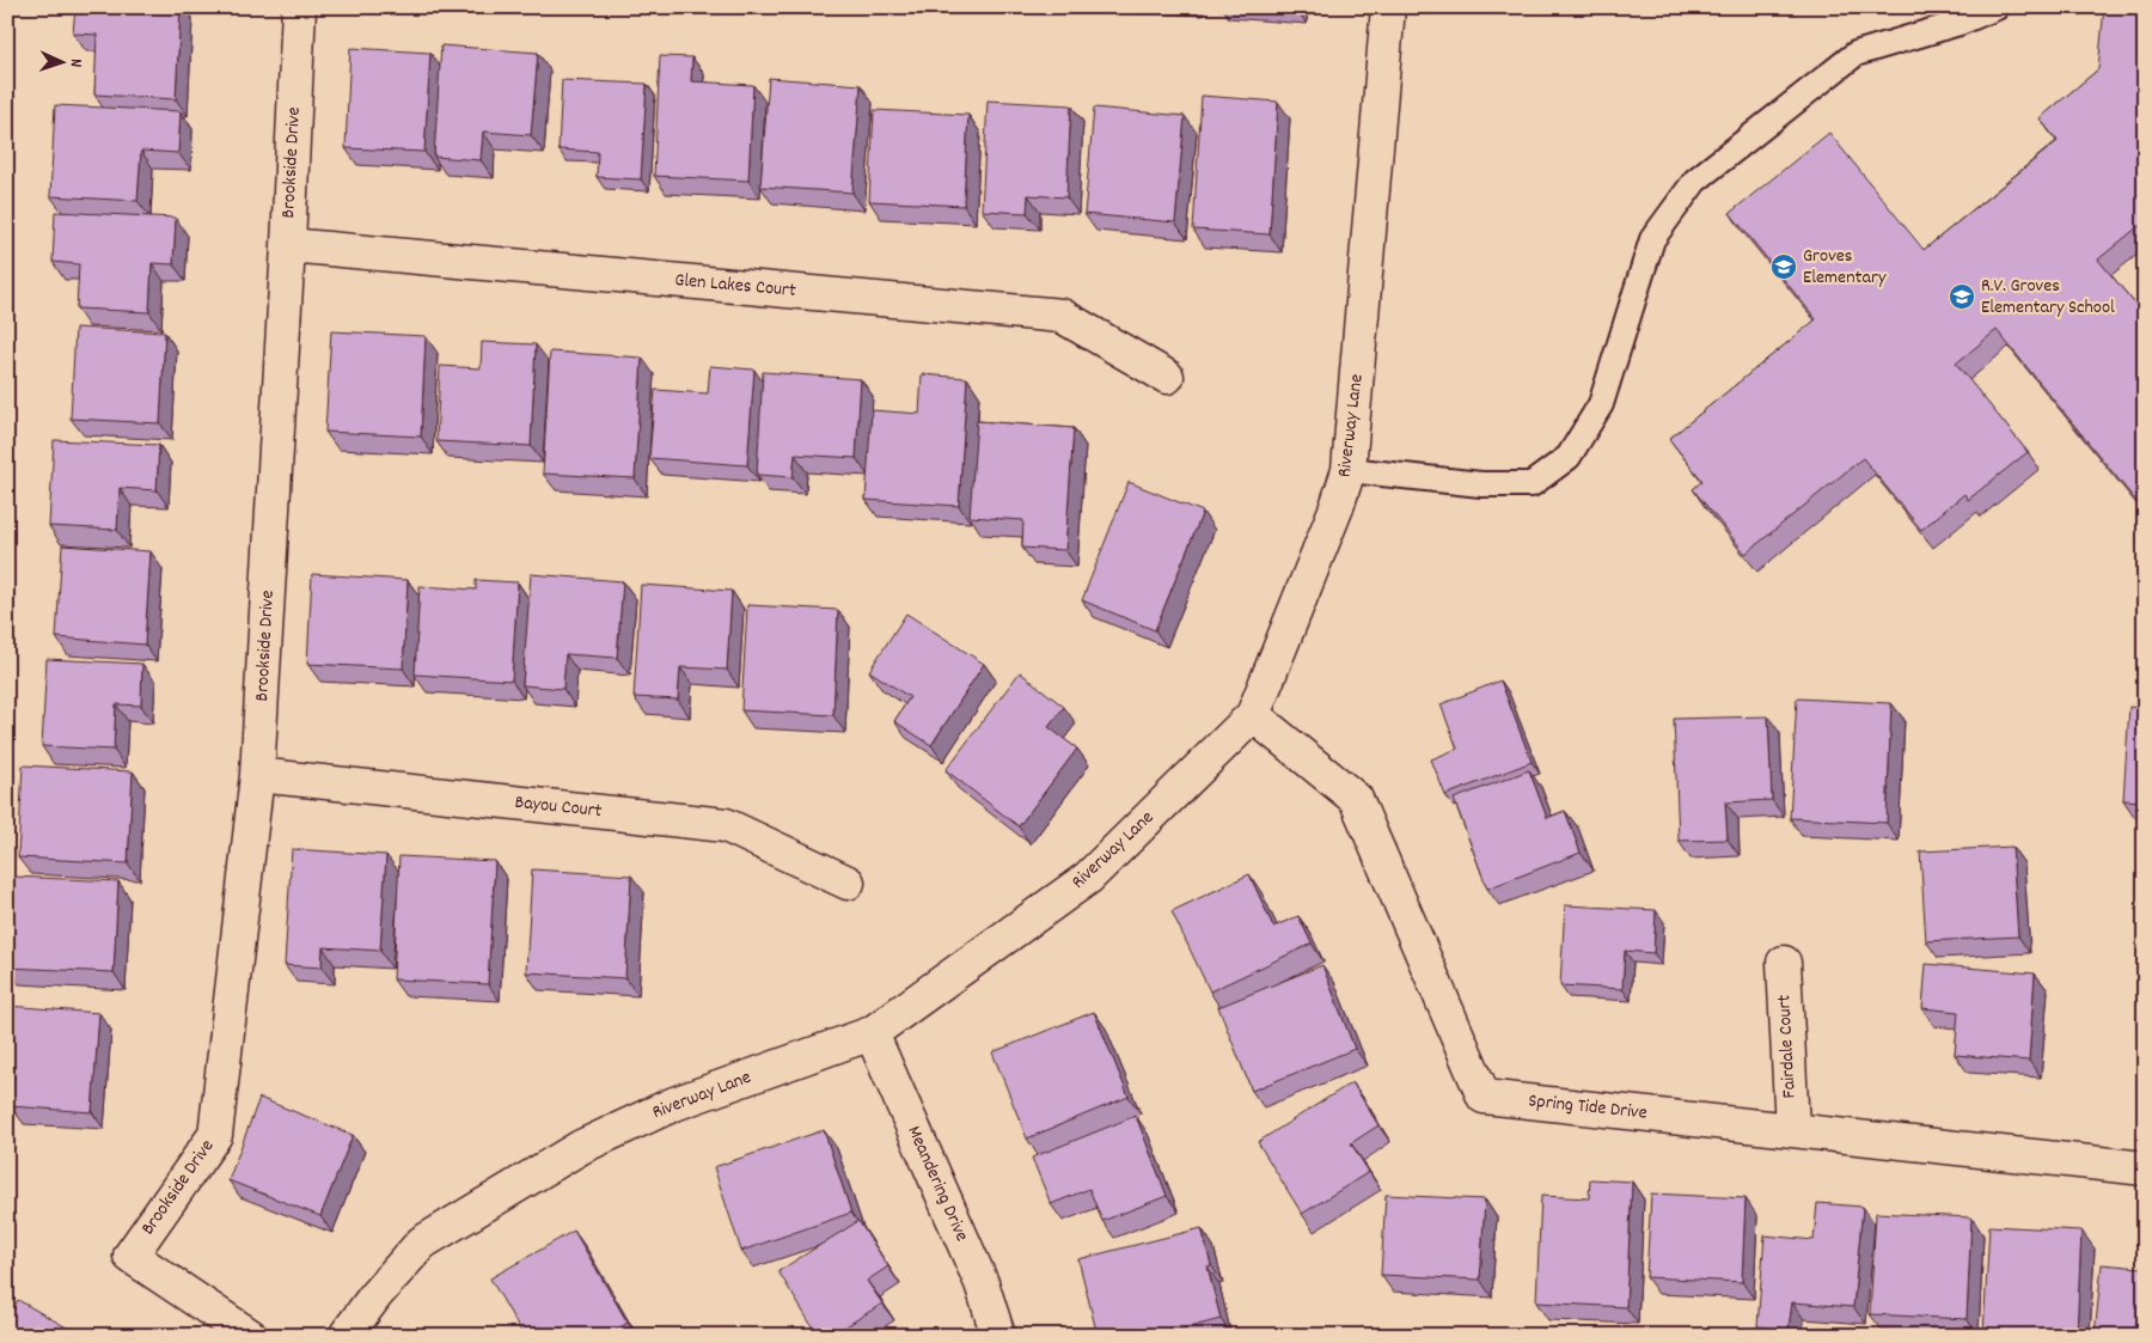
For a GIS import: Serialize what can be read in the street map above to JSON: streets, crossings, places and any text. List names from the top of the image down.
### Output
{
  "streets": {
    "street": [
      "Brookside Drive",
      "Glen Lakes Court",
      "Riverway Lane",
      "Bayou Court",
      "Fairdale Court",
      "Spring Tide Drive",
      "Meandering Drive"
    ]
  },
  "crossings": [
    ["Brookside Drive", "Glen Lakes Court"],
    ["Brookside Drive", "Bayou Court"],
    ["Riverway Lane", "Spring Tide Drive"],
    ["Riverway Lane", "Meandering Drive"],
    ["Fairdale Court", "Spring Tide Drive"]
  ],
  "places": {
    "school or university": ["Groves Elementary", "R.V. Groves Elementary School"]
  },
  "north": "right"
}
